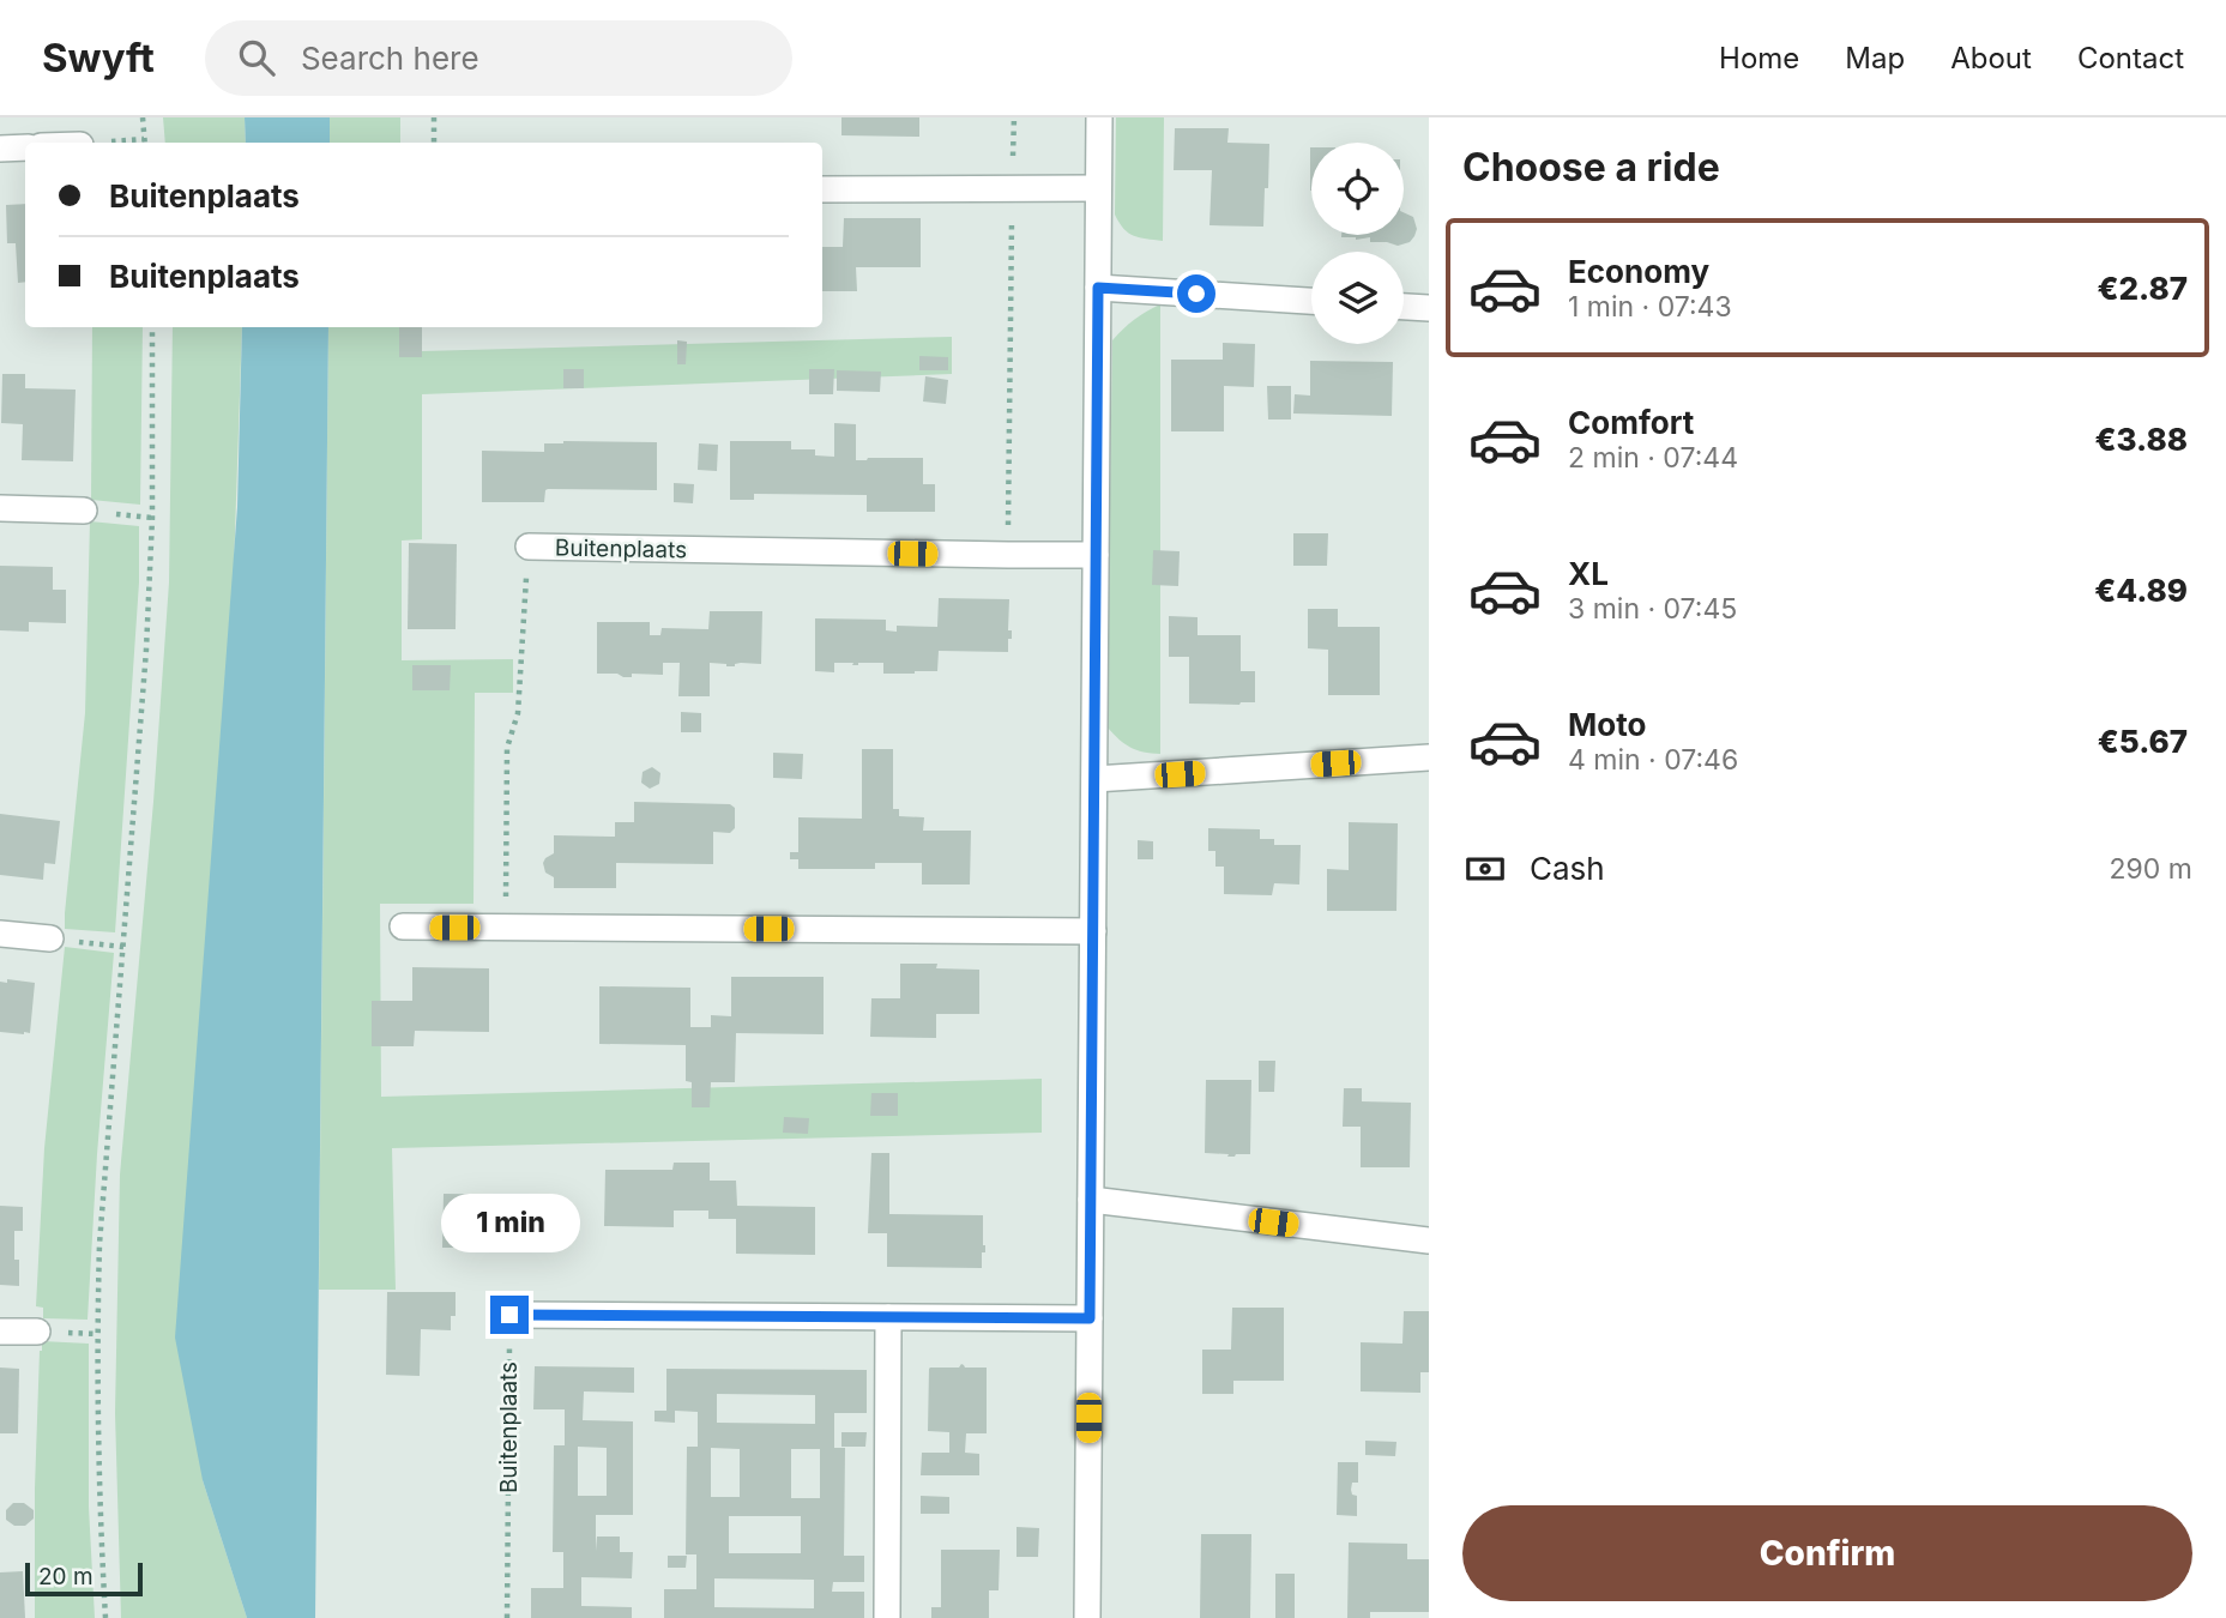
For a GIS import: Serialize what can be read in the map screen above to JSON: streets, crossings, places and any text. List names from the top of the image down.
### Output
{
  "streets": {
    "street": ["Buitenplaats"]
  },
  "scale_bar": "20 m",
  "page": {
    "header": "Swyft",
    "search": "Search here",
    "nav": [
      "Home",
      "Map",
      "About",
      "Contact"
    ],
    "heading": "Choose a ride",
    "banner": ["Buitenplaats", "Buitenplaats"],
    "list": [
      {
        "name": "Economy",
        "note": "1 min · 07:43",
        "value": "€2.87"
      },
      {
        "name": "Comfort",
        "note": "2 min · 07:44",
        "value": "€3.88"
      },
      {
        "name": "XL",
        "note": "3 min · 07:45",
        "value": "€4.89"
      },
      {
        "name": "Moto",
        "note": "4 min · 07:46",
        "value": "€5.67"
      }
    ],
    "pay": ["Cash", "290 m"],
    "bubble": "1 min",
    "buttons": "Confirm",
    "scale": "20 m"
  }
}
